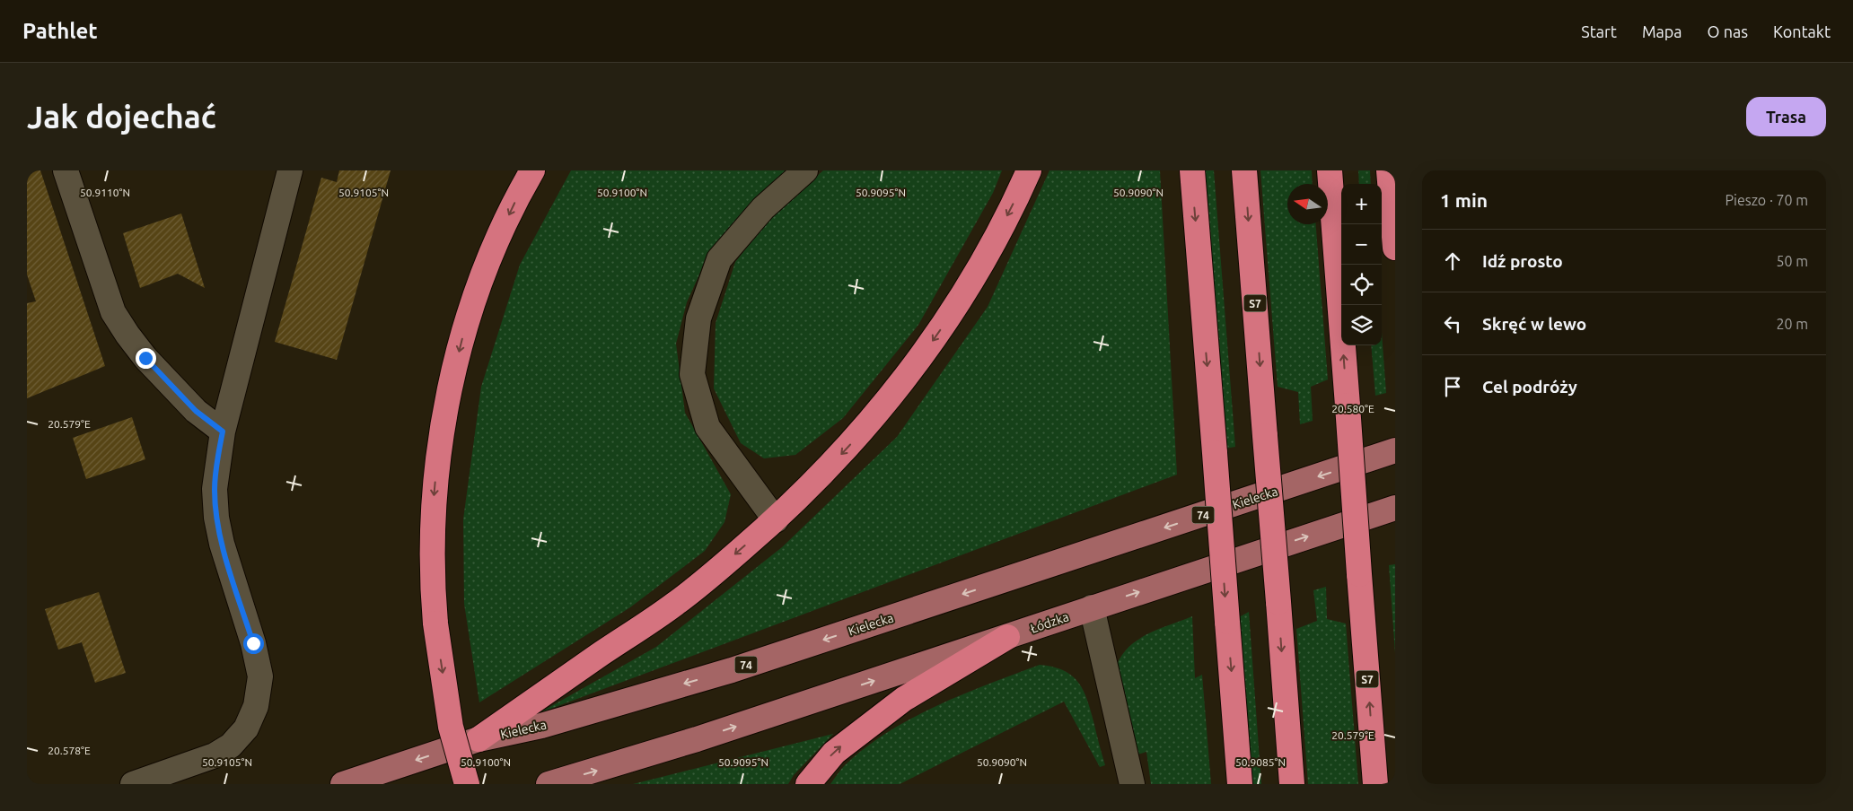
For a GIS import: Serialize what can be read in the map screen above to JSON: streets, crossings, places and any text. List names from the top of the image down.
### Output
{
  "streets": {
    "highway": ["S7"],
    "main road": ["Kielecka", "74", "Łódzka"]
  },
  "north": "left",
  "page": {
    "header": "Pathlet",
    "nav": [
      "Start",
      "Mapa",
      "O nas",
      "Kontakt"
    ],
    "buttons": "Trasa",
    "title": "Jak dojechać",
    "heading": ["1 min", "Pieszo · 70 m"],
    "map_buttons": ["+", "−"],
    "list": [
      ["Idź prosto", "50 m"],
      ["Skręć w lewo", "20 m"],
      "Cel podróży"
    ]
  },
  "coordinates": [
    "50.9110°N",
    "50.9105°N",
    "50.9100°N",
    "50.9095°N",
    "50.9090°N",
    "20.580°E",
    "20.579°E",
    "20.578°E",
    "50.9085°N"
  ]
}
